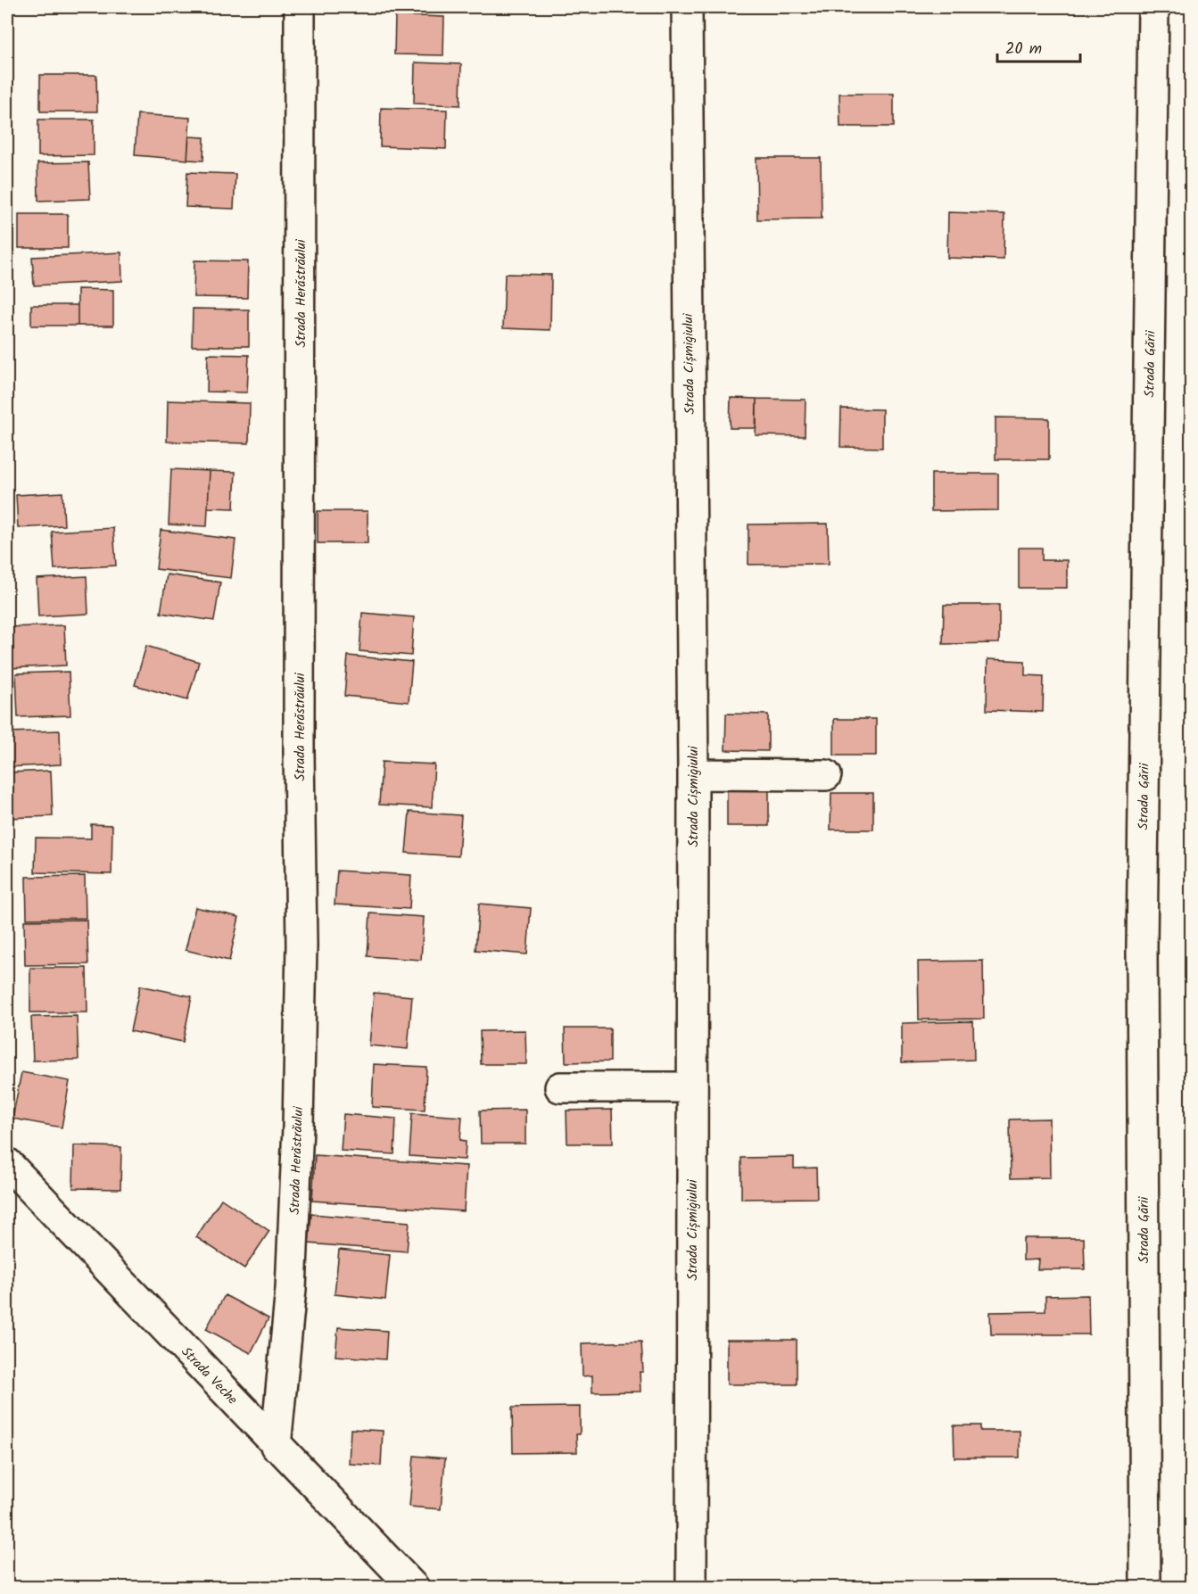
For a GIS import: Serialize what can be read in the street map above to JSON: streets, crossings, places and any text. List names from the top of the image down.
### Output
{
  "streets": {
    "street": [
      "Strada Herăstrăului",
      "Strada Cișmigiului",
      "Strada Gării",
      "Strada Veche"
    ]
  },
  "crossings": [
    ["Strada Herăstrăului", "Strada Veche"]
  ],
  "scale_bar": "20 m"
}
